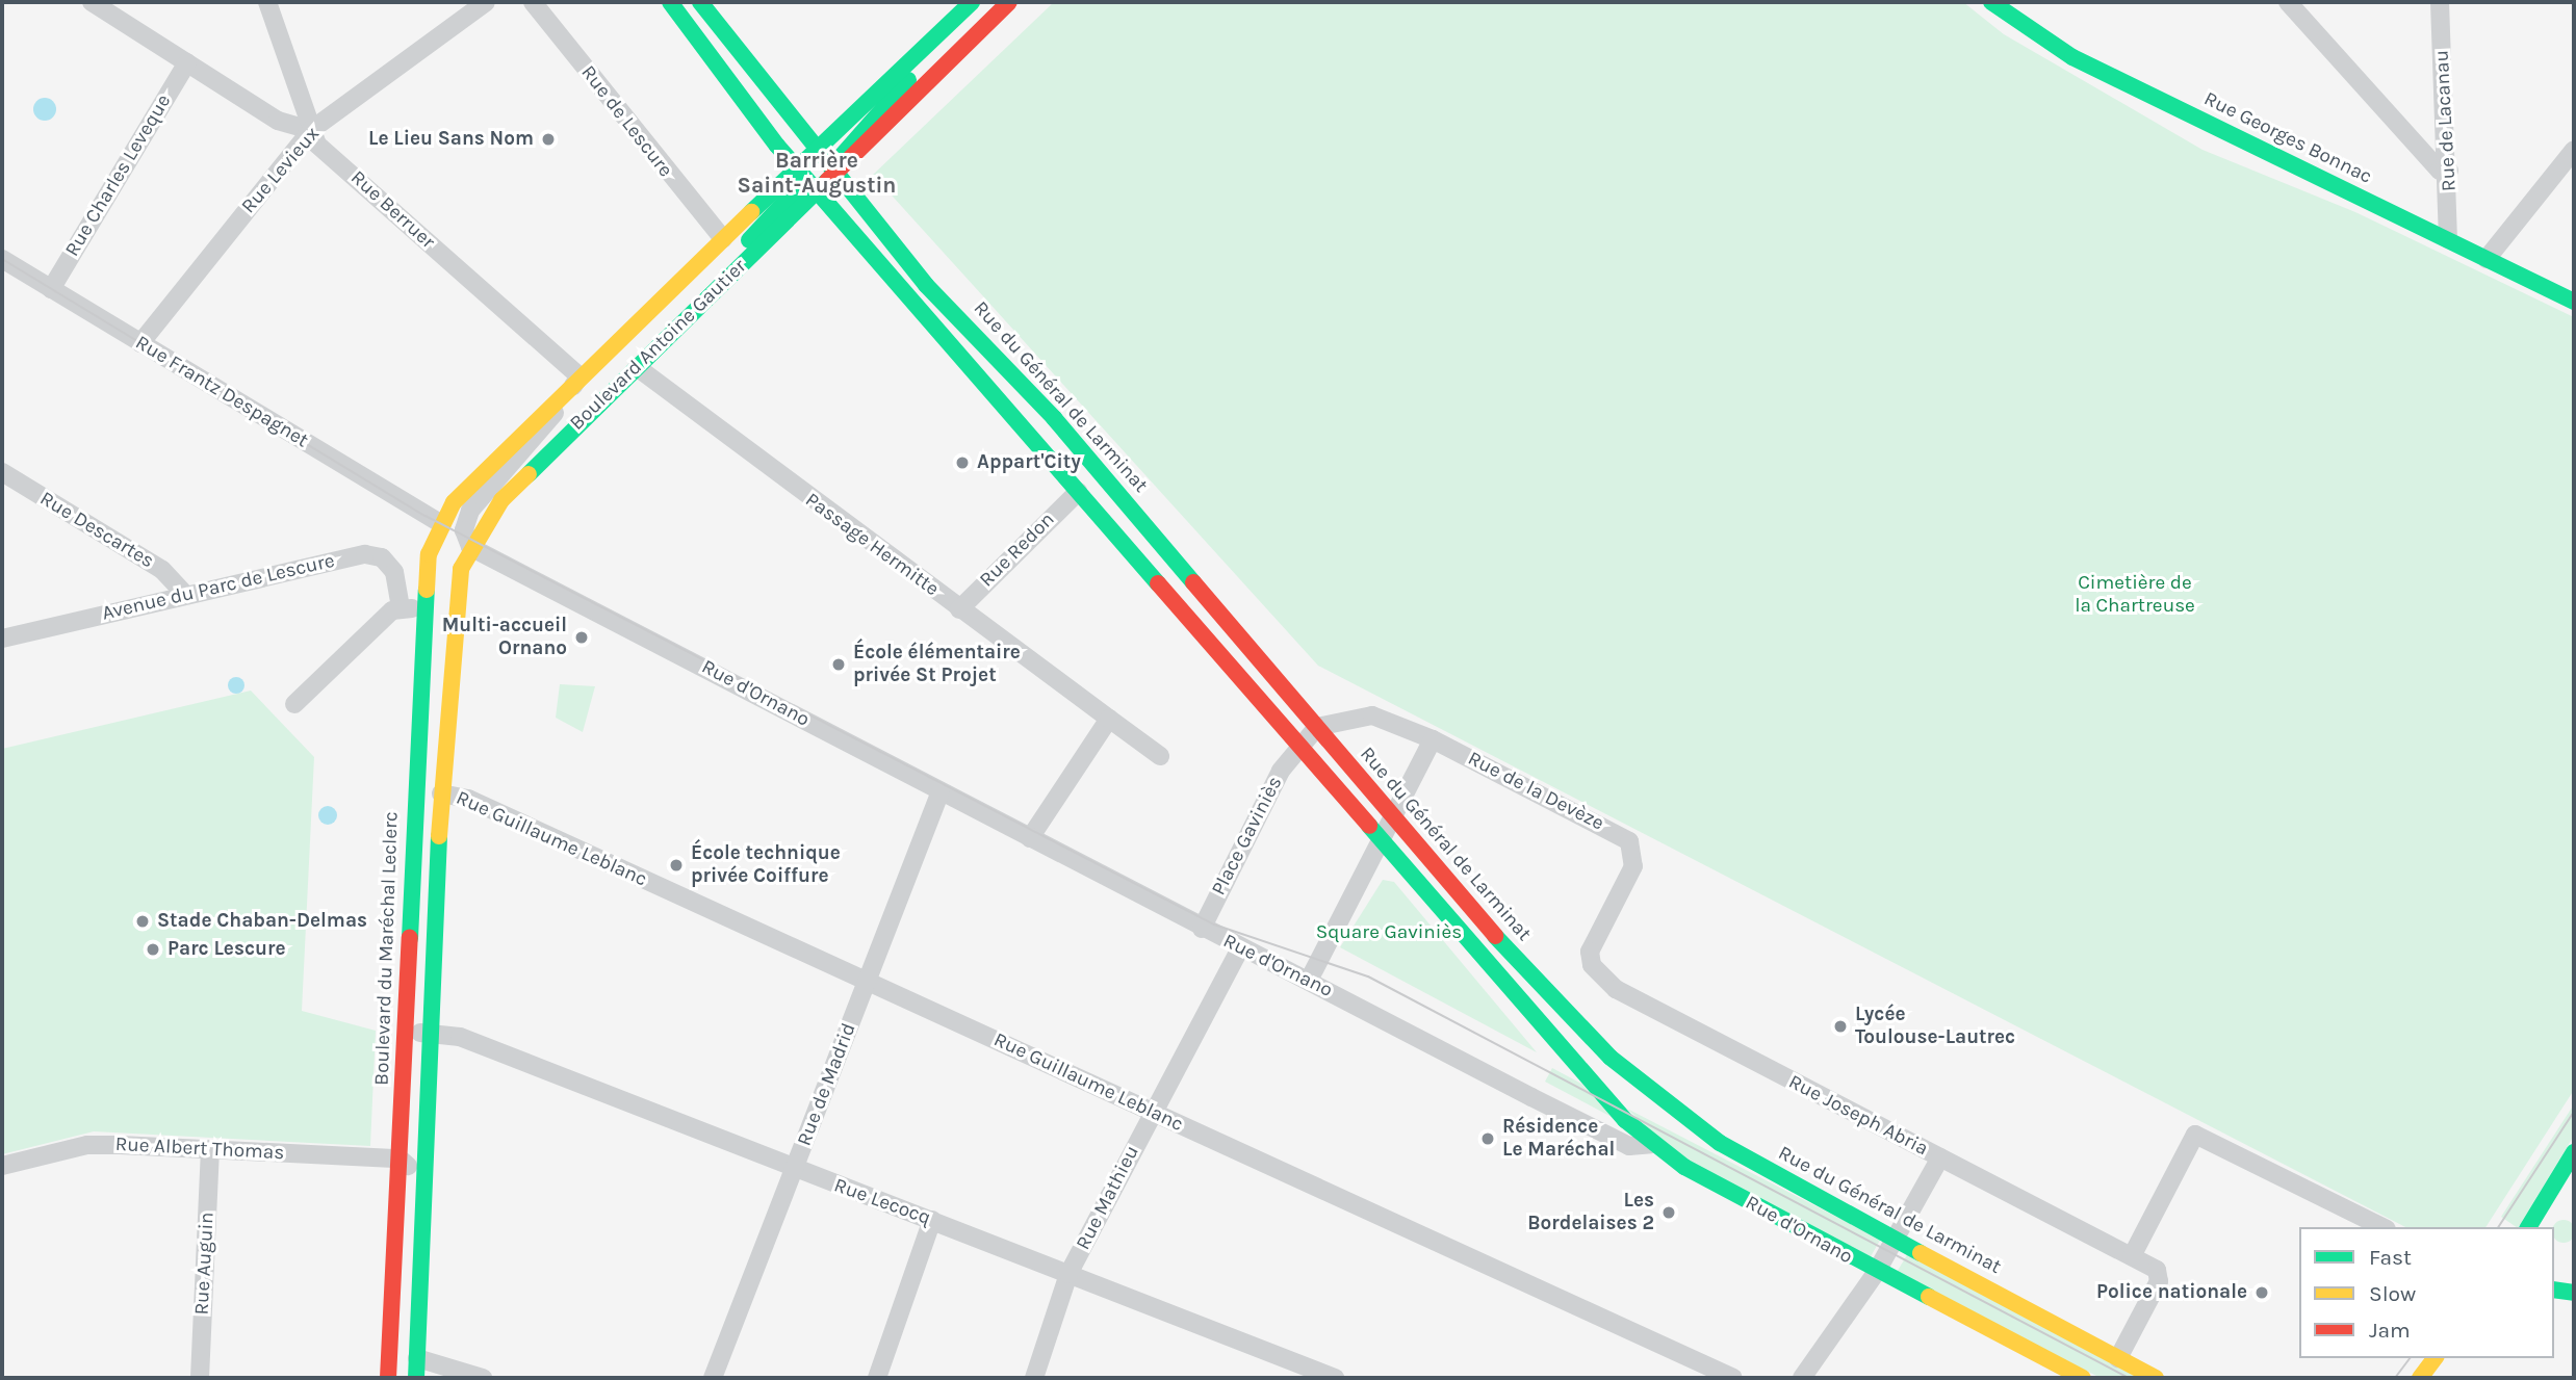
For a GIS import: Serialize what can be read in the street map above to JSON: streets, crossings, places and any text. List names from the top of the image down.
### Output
{
  "streets": {
    "main road": [
      "Rue Georges Bonnac",
      "Boulevard Antoine Gautier",
      "Rue du Général de Larminat",
      "Rue d'Ornano",
      "Boulevard du Maréchal Leclerc"
    ],
    "street": [
      "Rue de Lacanau",
      "Rue de Lescure",
      "Rue Levieux",
      "Rue Charles Leveque",
      "Rue Berruer",
      "Rue Frantz Despagnet",
      "Rue Descartes",
      "Passage Hermitte",
      "Rue Redon",
      "Avenue du Parc de Lescure",
      "Rue de la Devèze",
      "Place Gaviniès",
      "Rue Guillaume Leblanc",
      "Rue de Madrid",
      "Rue Joseph Abria",
      "Rue Albert Thomas",
      "Rue Mathieu",
      "Rue Lecocq",
      "Rue Auguin"
    ]
  },
  "crossings": [
    ["Rue de Lacanau", "Rue Georges Bonnac"],
    ["Rue de Lescure", "Boulevard Antoine Gautier"],
    ["Rue Levieux", "Rue Berruer"],
    ["Rue Levieux", "Rue Frantz Despagnet"],
    ["Rue Charles Leveque", "Rue Frantz Despagnet"],
    ["Rue Berruer", "Boulevard Antoine Gautier"],
    ["Boulevard Antoine Gautier", "Rue Frantz Despagnet"],
    ["Boulevard Antoine Gautier", "Rue du Général de Larminat"],
    ["Boulevard Antoine Gautier", "Passage Hermitte"],
    ["Boulevard Antoine Gautier", "Rue d'Ornano"],
    ["Boulevard Antoine Gautier", "Boulevard du Maréchal Leclerc"],
    ["Rue Frantz Despagnet", "Boulevard du Maréchal Leclerc"],
    ["Rue du Général de Larminat", "Rue de la Devèze"],
    ["Rue du Général de Larminat", "Rue Joseph Abria"],
    ["Rue Descartes", "Avenue du Parc de Lescure"],
    ["Passage Hermitte", "Rue Redon"],
    ["Rue d'Ornano", "Place Gaviniès"],
    ["Rue d'Ornano", "Rue de Madrid"],
    ["Rue d'Ornano", "Rue Mathieu"],
    ["Rue de la Devèze", "Rue Joseph Abria"],
    ["Rue Guillaume Leblanc", "Rue de Madrid"],
    ["Rue Guillaume Leblanc", "Rue Mathieu"],
    ["Boulevard du Maréchal Leclerc", "Rue Albert Thomas"],
    ["Boulevard du Maréchal Leclerc", "Rue Lecocq"],
    ["Rue de Madrid", "Rue Lecocq"],
    ["Rue Albert Thomas", "Rue Auguin"],
    ["Rue Mathieu", "Rue Lecocq"]
  ],
  "districts": ["Barrière Saint-Augustin"],
  "parks": ["Cimetière de la Chartreuse", "Square Gaviniès"],
  "places": [
    "Le Lieu Sans Nom",
    "Appart'City",
    "Multi-accueil Ornano",
    "École élémentaire privée St Projet",
    "École technique privée Coiffure",
    "Stade Chaban-Delmas",
    "Parc Lescure",
    "Lycée Toulouse-Lautrec",
    "Résidence Le Maréchal",
    "Les Bordelaises 2",
    "Police nationale"
  ],
  "legend": ["Fast", "Slow", "Jam"]
}
